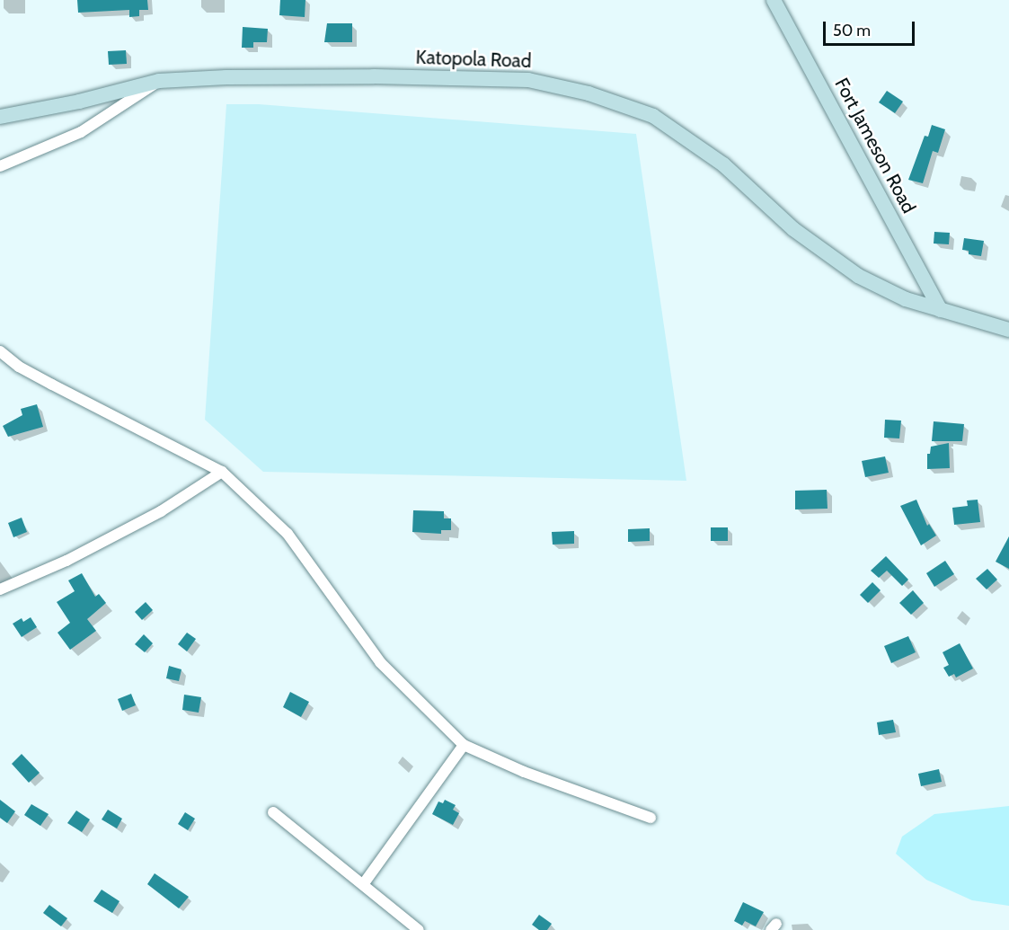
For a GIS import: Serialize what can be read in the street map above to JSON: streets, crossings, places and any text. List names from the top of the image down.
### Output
{
  "streets": {
    "street": ["Katopola Road", "Fort Jameson Road"]
  },
  "crossings": [
    ["Katopola Road", "Fort Jameson Road"]
  ],
  "scale_bar": "50 m"
}
